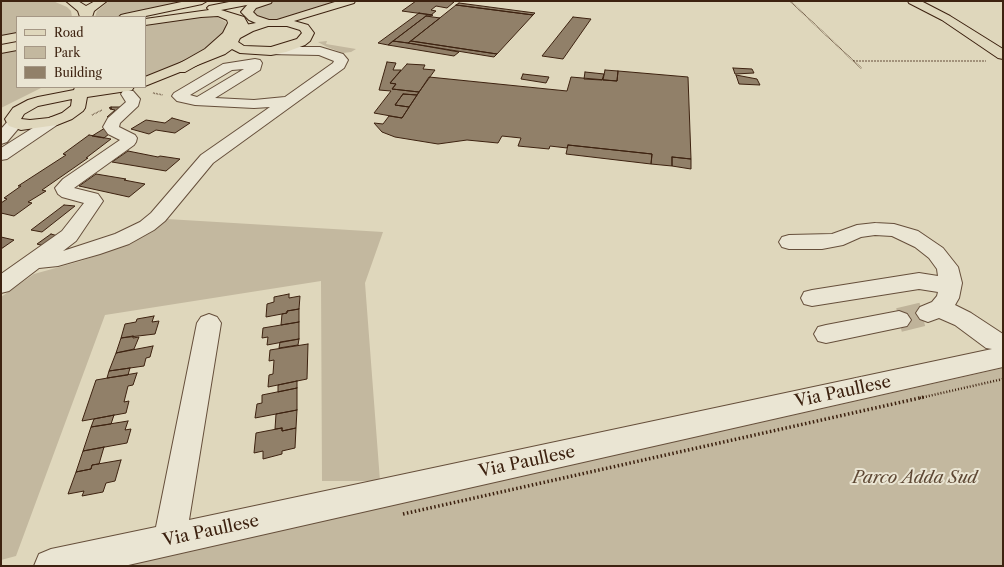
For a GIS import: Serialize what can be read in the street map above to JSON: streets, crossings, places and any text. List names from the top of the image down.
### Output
{
  "streets": {
    "street": ["Via Paullese"]
  },
  "parks": ["Parco Adda Sud"],
  "legend": ["Road", "Park", "Building"]
}
